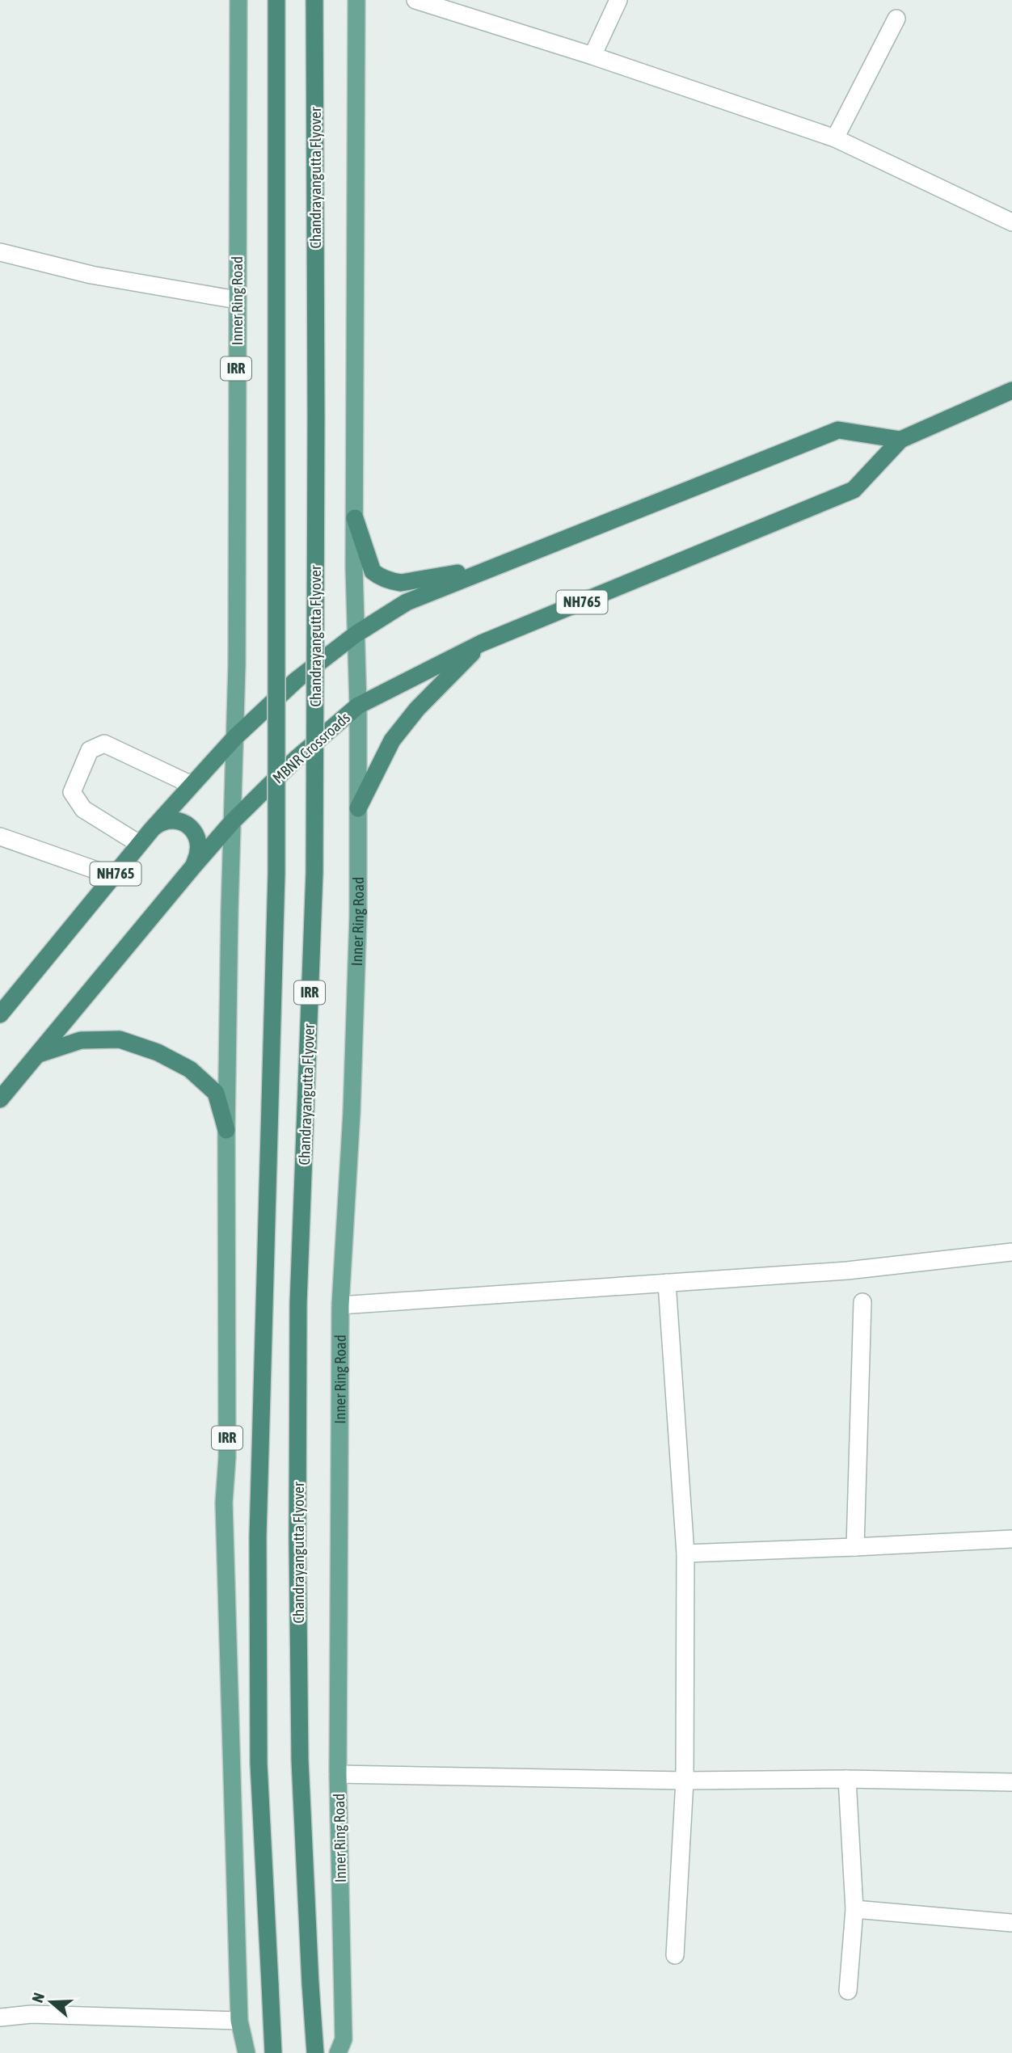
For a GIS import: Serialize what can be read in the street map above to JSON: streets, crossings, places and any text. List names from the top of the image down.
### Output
{
  "streets": {
    "highway": [
      "Chandrayangutta Flyover",
      "IRR",
      "NH765",
      "MBNR Crossroads"
    ],
    "main road": ["Inner Ring Road"]
  },
  "crossings": [
    ["Inner Ring Road", "IRR"],
    ["Inner Ring Road", "NH765"],
    ["Inner Ring Road", "MBNR Crossroads"],
    ["IRR", "NH765"],
    ["IRR", "MBNR Crossroads"],
    ["NH765", "MBNR Crossroads"]
  ],
  "north": "left"
}
